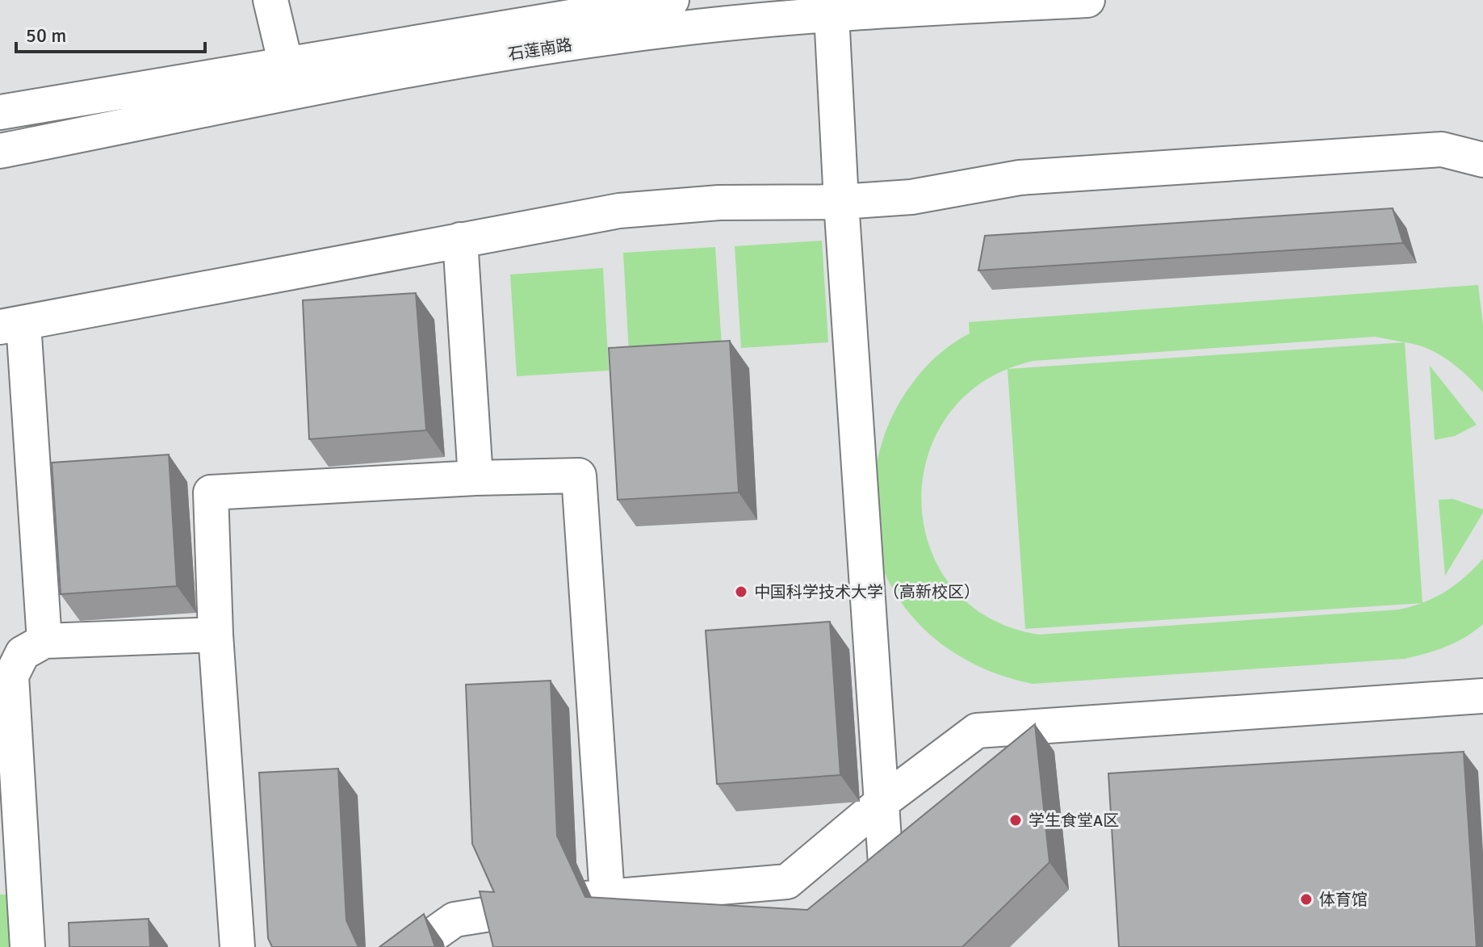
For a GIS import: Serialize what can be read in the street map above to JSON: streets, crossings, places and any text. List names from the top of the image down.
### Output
{
  "streets": {
    "street": ["石莲南路"]
  },
  "places": ["中国科学技术大学（高新校区）", "学生食堂A区", "体育馆"],
  "scale_bar": "50 m"
}
